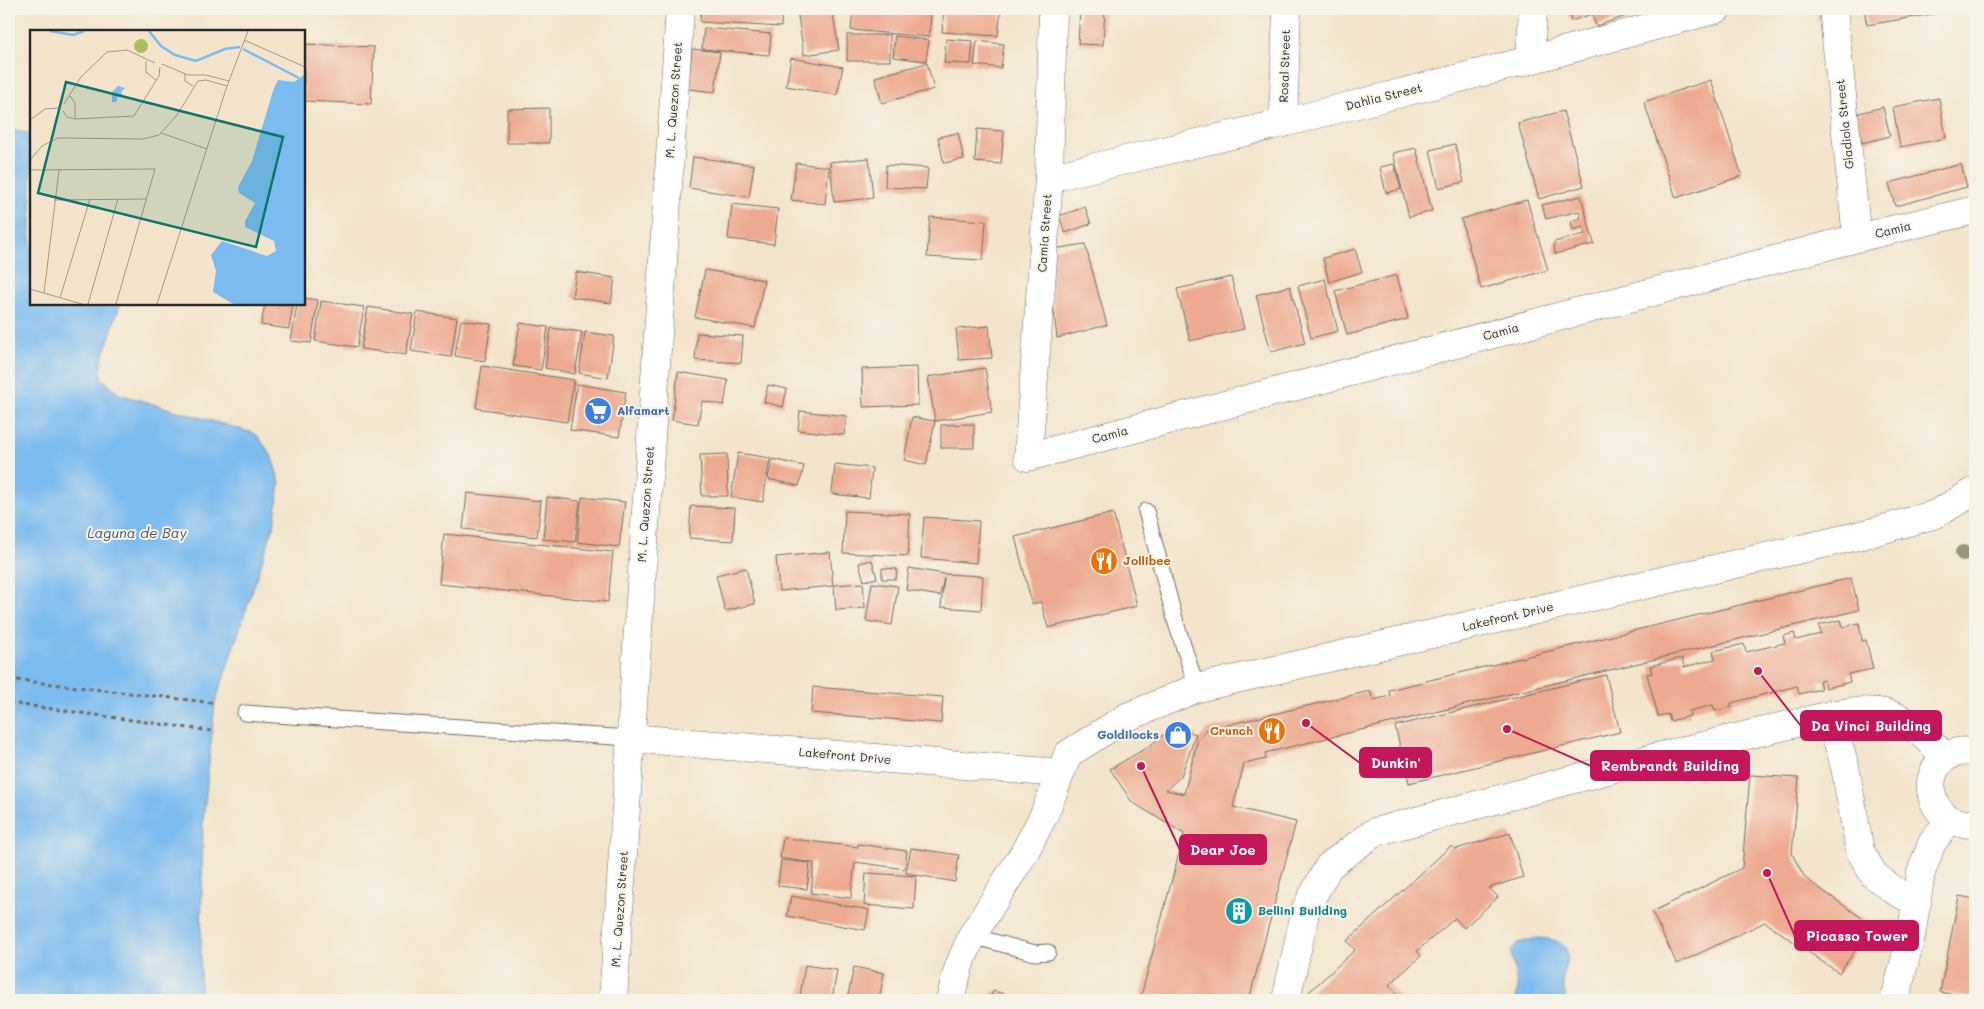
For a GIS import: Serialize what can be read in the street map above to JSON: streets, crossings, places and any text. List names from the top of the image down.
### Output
{
  "streets": {
    "street": [
      "Rosal Street",
      "Dahlia Street",
      "M. L. Quezon Street",
      "Gladiola Street",
      "Camia",
      "Camia Street",
      "Lakefront Drive"
    ]
  },
  "crossings": [
    ["Rosal Street", "Dahlia Street"],
    ["Dahlia Street", "Camia Street"],
    ["M. L. Quezon Street", "Lakefront Drive"],
    ["Gladiola Street", "Camia"],
    ["Camia", "Camia Street"]
  ],
  "water": ["Laguna de Bay"],
  "places": {
    "supermarket": ["Alfamart"],
    "restaurant": ["Jollibee", "Crunch"],
    "other": [
      "Da Vinci Building",
      "Dunkin'",
      "Rembrandt Building",
      "Dear Joe",
      "Picasso Tower"
    ],
    "shop": ["Goldilocks"],
    "building": ["Bellini Building"]
  }
}
